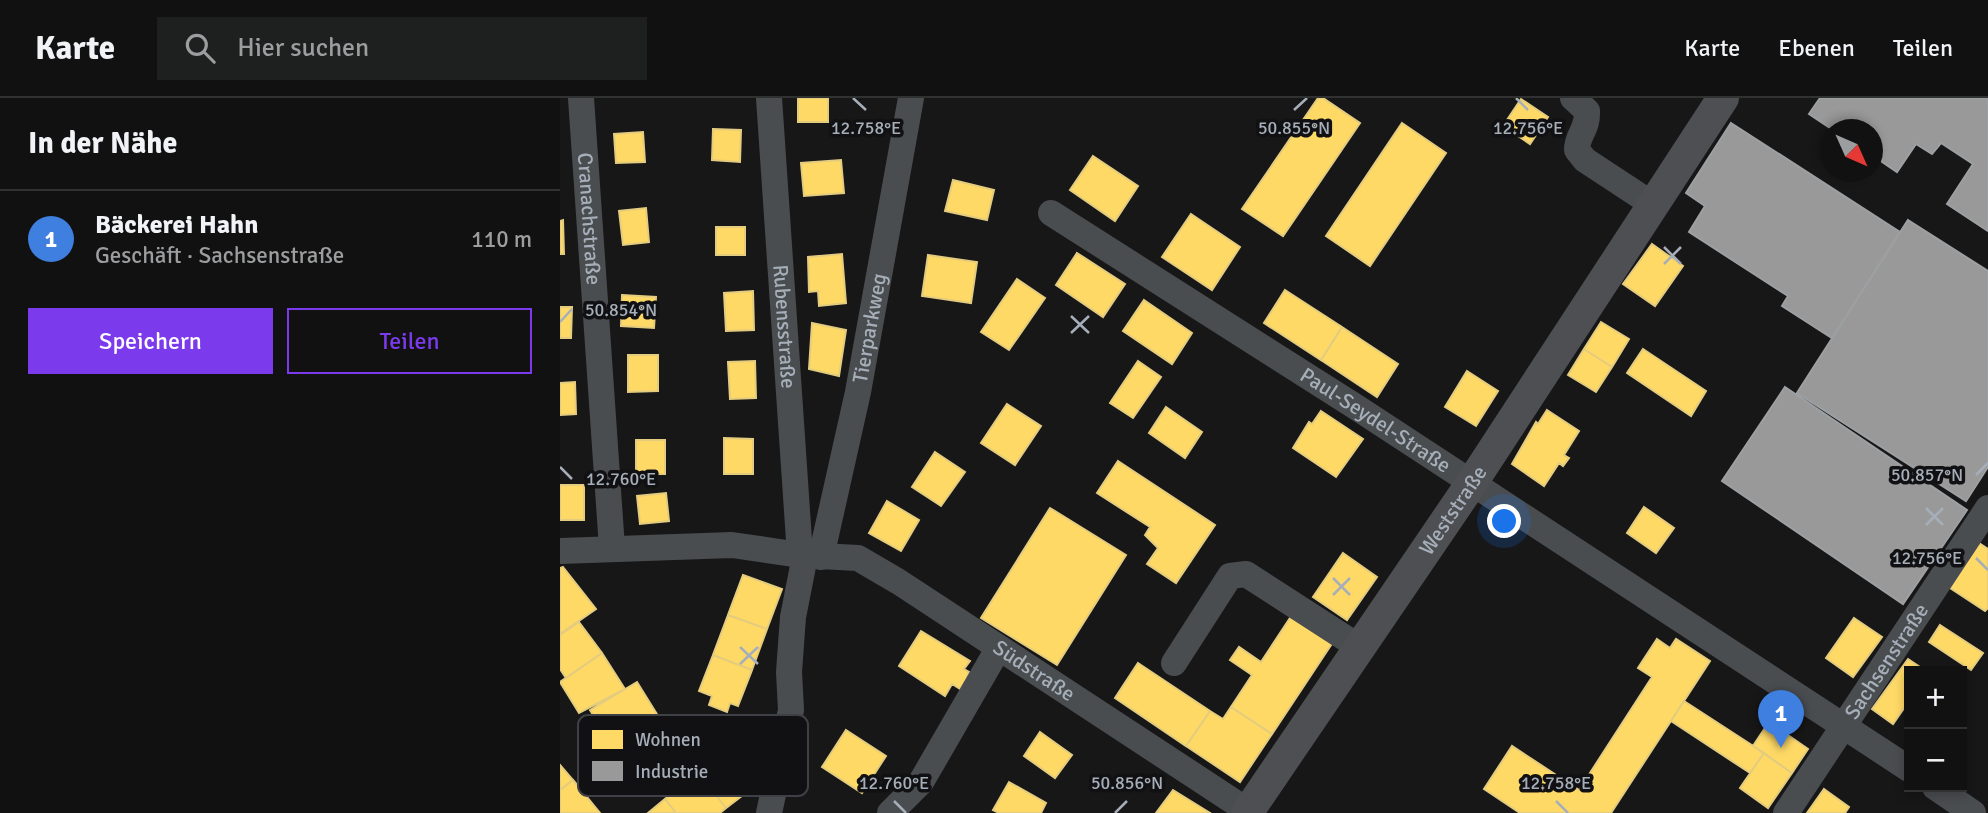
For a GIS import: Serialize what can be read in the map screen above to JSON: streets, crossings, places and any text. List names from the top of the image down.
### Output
{
  "streets": {
    "main road": ["Weststraße"],
    "street": [
      "Cranachstraße",
      "Rubensstraße",
      "Tierparkweg",
      "Paul-Seydel-Straße",
      "Sachsenstraße",
      "Südstraße"
    ]
  },
  "crossings": [
    ["Cranachstraße", "Südstraße"],
    ["Rubensstraße", "Tierparkweg"],
    ["Rubensstraße", "Südstraße"],
    ["Tierparkweg", "Südstraße"],
    ["Paul-Seydel-Straße", "Weststraße"],
    ["Paul-Seydel-Straße", "Sachsenstraße"],
    ["Weststraße", "Südstraße"]
  ],
  "legend": ["Wohnen", "Industrie"],
  "north": "bottom right",
  "page": {
    "header": "Karte",
    "search": "Hier suchen",
    "nav": ["Karte", "Ebenen", "Teilen"],
    "heading": "In der Nähe",
    "list": [
      {
        "mark": "1",
        "name": "Bäckerei Hahn",
        "note": "Geschäft · Sachsenstraße",
        "value": "110 m"
      }
    ],
    "buttons": ["Speichern", "Teilen"],
    "map_buttons": ["+", "−"],
    "pins": "1"
  },
  "coordinates": [
    "12.758°E",
    "50.855°N",
    "12.756°E",
    "50.854°N",
    "50.857°N",
    "12.760°E",
    "50.856°N"
  ]
}
